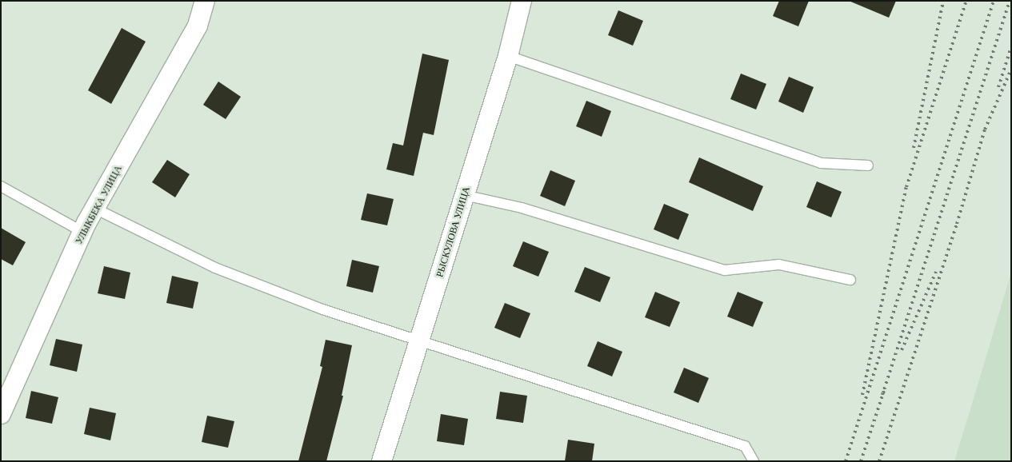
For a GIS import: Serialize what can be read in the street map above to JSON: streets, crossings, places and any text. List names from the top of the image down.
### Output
{
  "streets": {
    "street": ["УЛЫКБЕКА УЛИЦА", "РЫСКУЛОВА УЛИЦА"]
  }
}
